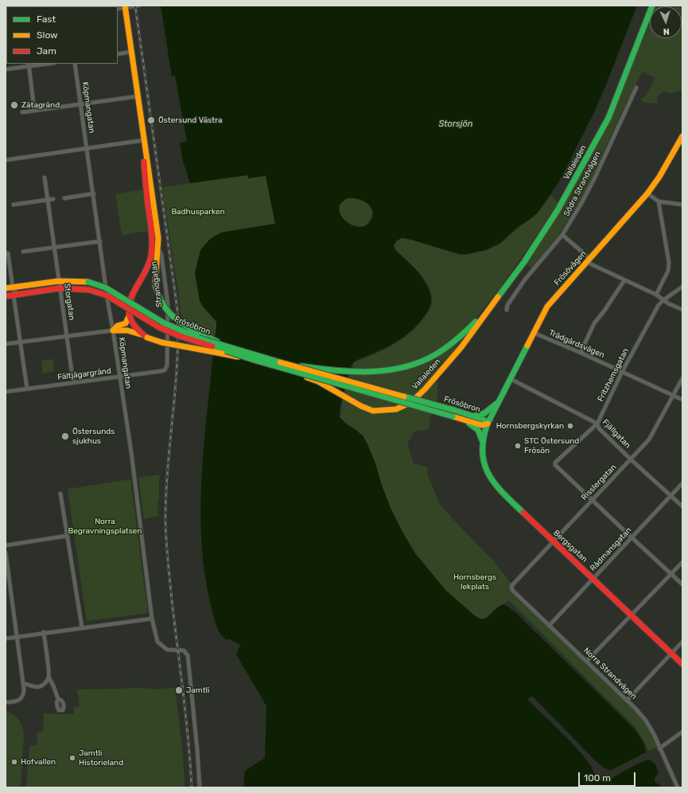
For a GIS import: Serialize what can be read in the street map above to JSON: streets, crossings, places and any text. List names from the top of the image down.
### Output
{
  "streets": {
    "main road": [
      "Vallaleden",
      "Frösövägen",
      "Strandgatan",
      "Frösöbron",
      "Bergsgatan"
    ],
    "street": [
      "Köpmangatan",
      "Södra Strandvägen",
      "Storgatan",
      "Trädgårdsvägen",
      "Fältjägargränd",
      "Fritzhemsgatan",
      "Fjällgatan",
      "Risslergatan",
      "Rådmansgatan",
      "Norra Strandvägen"
    ]
  },
  "crossings": [
    ["Köpmangatan", "Fältjägargränd"],
    ["Vallaleden", "Frösöbron"],
    ["Frösövägen", "Frösöbron"],
    ["Frösövägen", "Trädgårdsvägen"],
    ["Frösövägen", "Fjällgatan"],
    ["Frösövägen", "Bergsgatan"],
    ["Strandgatan", "Fältjägargränd"],
    ["Storgatan", "Frösöbron"],
    ["Storgatan", "Fältjägargränd"],
    ["Frösöbron", "Bergsgatan"],
    ["Trädgårdsvägen", "Fritzhemsgatan"],
    ["Trädgårdsvägen", "Risslergatan"],
    ["Fritzhemsgatan", "Fjällgatan"],
    ["Fritzhemsgatan", "Risslergatan"],
    ["Fjällgatan", "Risslergatan"],
    ["Fjällgatan", "Rådmansgatan"],
    ["Risslergatan", "Bergsgatan"],
    ["Risslergatan", "Norra Strandvägen"],
    ["Bergsgatan", "Rådmansgatan"],
    ["Rådmansgatan", "Norra Strandvägen"]
  ],
  "water": ["Storsjön"],
  "parks": ["Badhusparken", "Norra Begravningsplatsen", "Hornsbergs lekplats"],
  "places": [
    "Zätagränd",
    "Östersund Västra",
    "Hornsbergskyrkan",
    "Östersunds sjukhus",
    "STC Östersund Frösön",
    "Jamtli",
    "Jamtli Historieland",
    "Hofvallen"
  ],
  "legend": ["Fast", "Slow", "Jam"],
  "scale_bar": "100 m",
  "north": "bottom"
}
